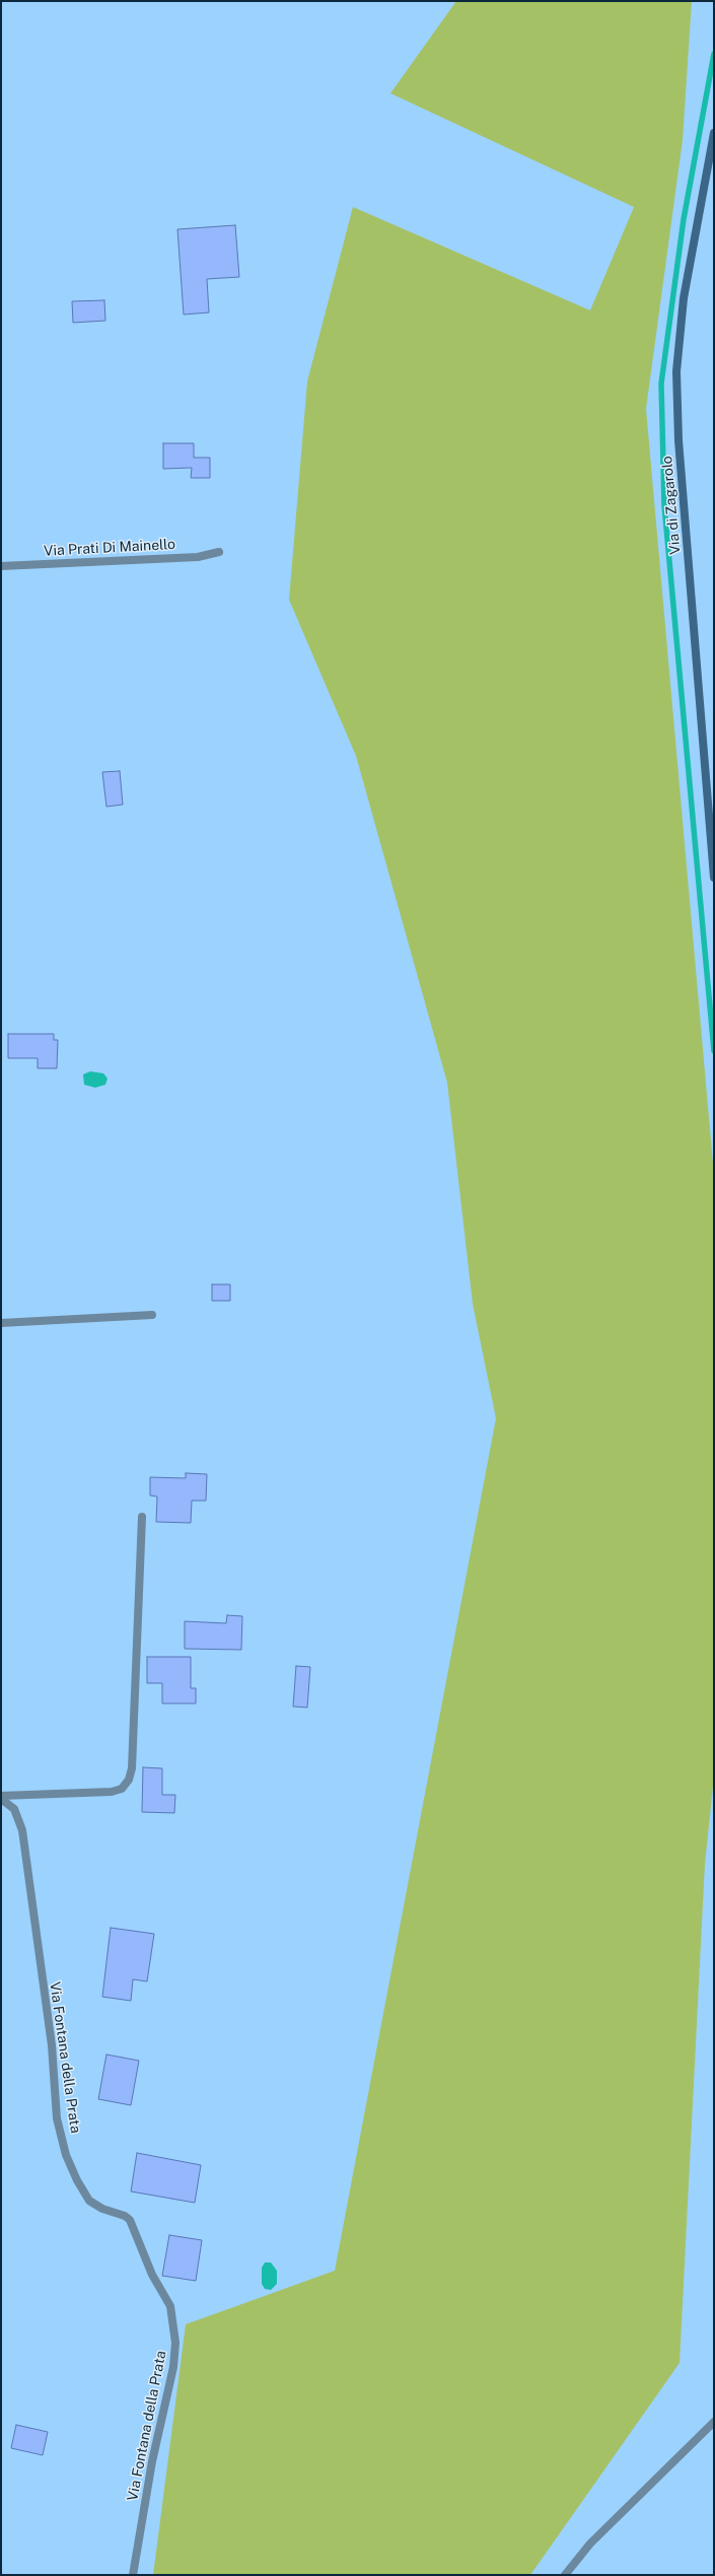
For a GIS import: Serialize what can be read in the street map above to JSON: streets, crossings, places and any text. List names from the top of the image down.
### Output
{
  "streets": {
    "main road": ["Via di Zagarolo"],
    "street": ["Via Prati Di Mainello", "Via Fontana della Prata"]
  }
}
